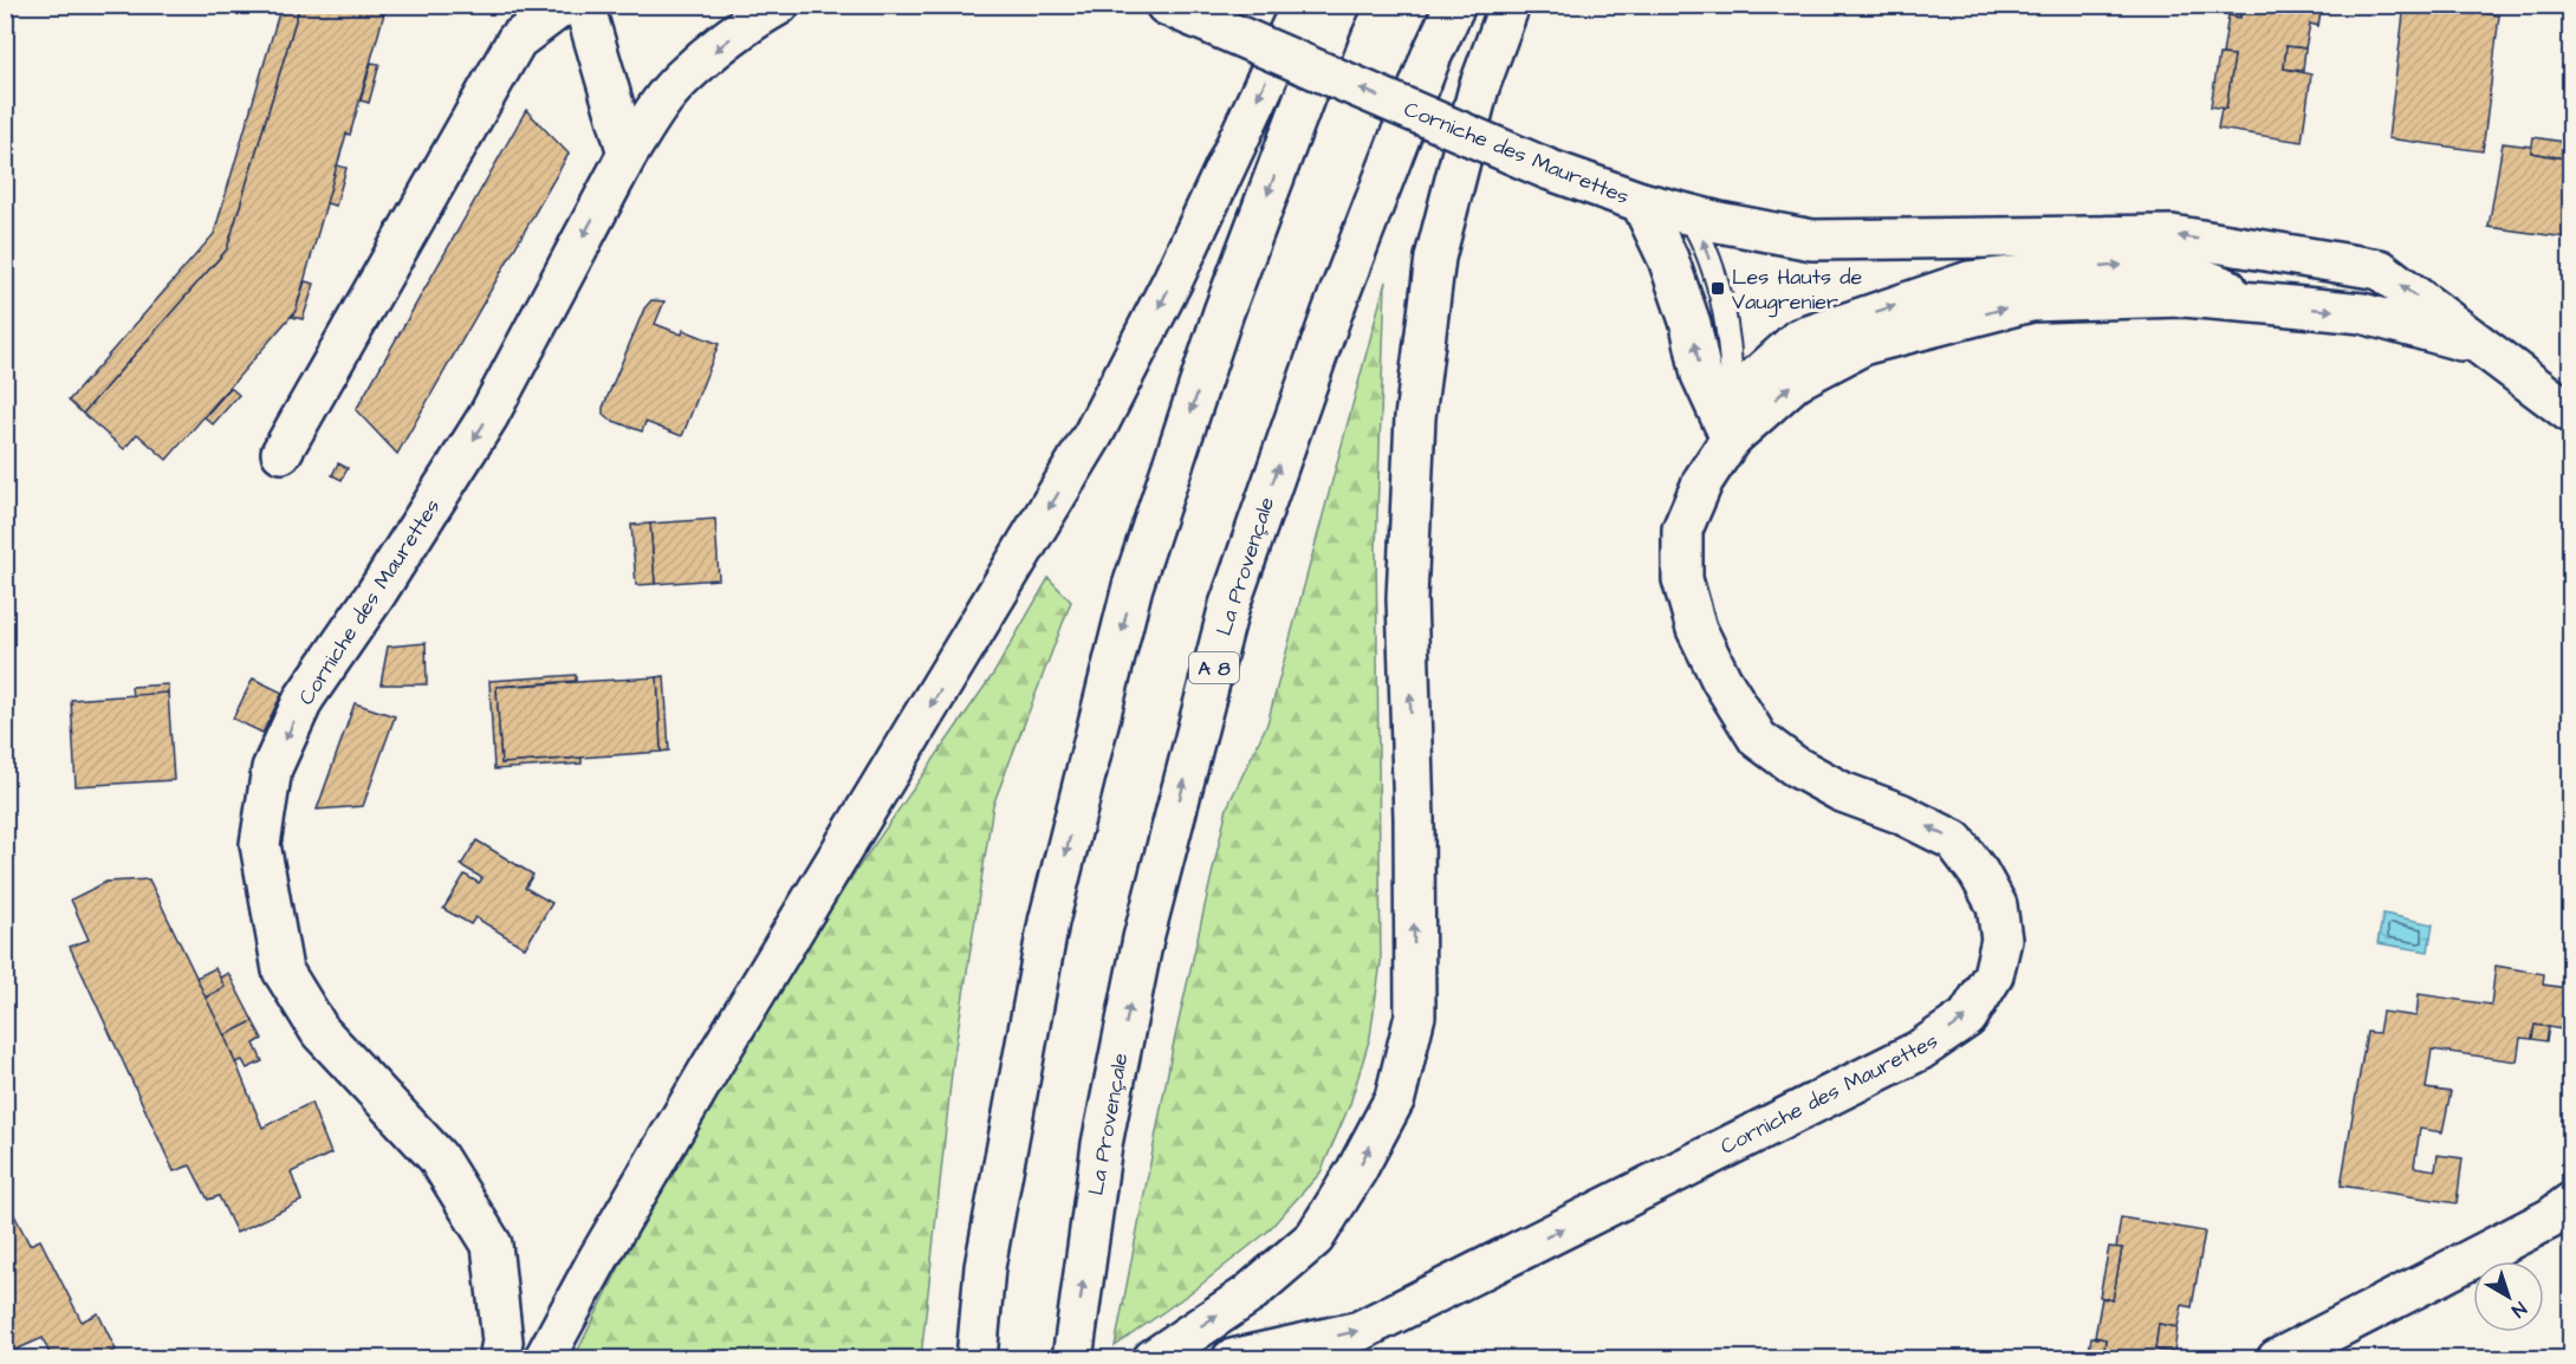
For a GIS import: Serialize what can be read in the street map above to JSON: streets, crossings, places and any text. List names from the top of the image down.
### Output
{
  "streets": {
    "main road": ["Corniche des Maurettes", "La Provençale", "A 8"]
  },
  "places": {
    "transit": ["Les Hauts de Vaugrenier"]
  },
  "north": "bottom right"
}
